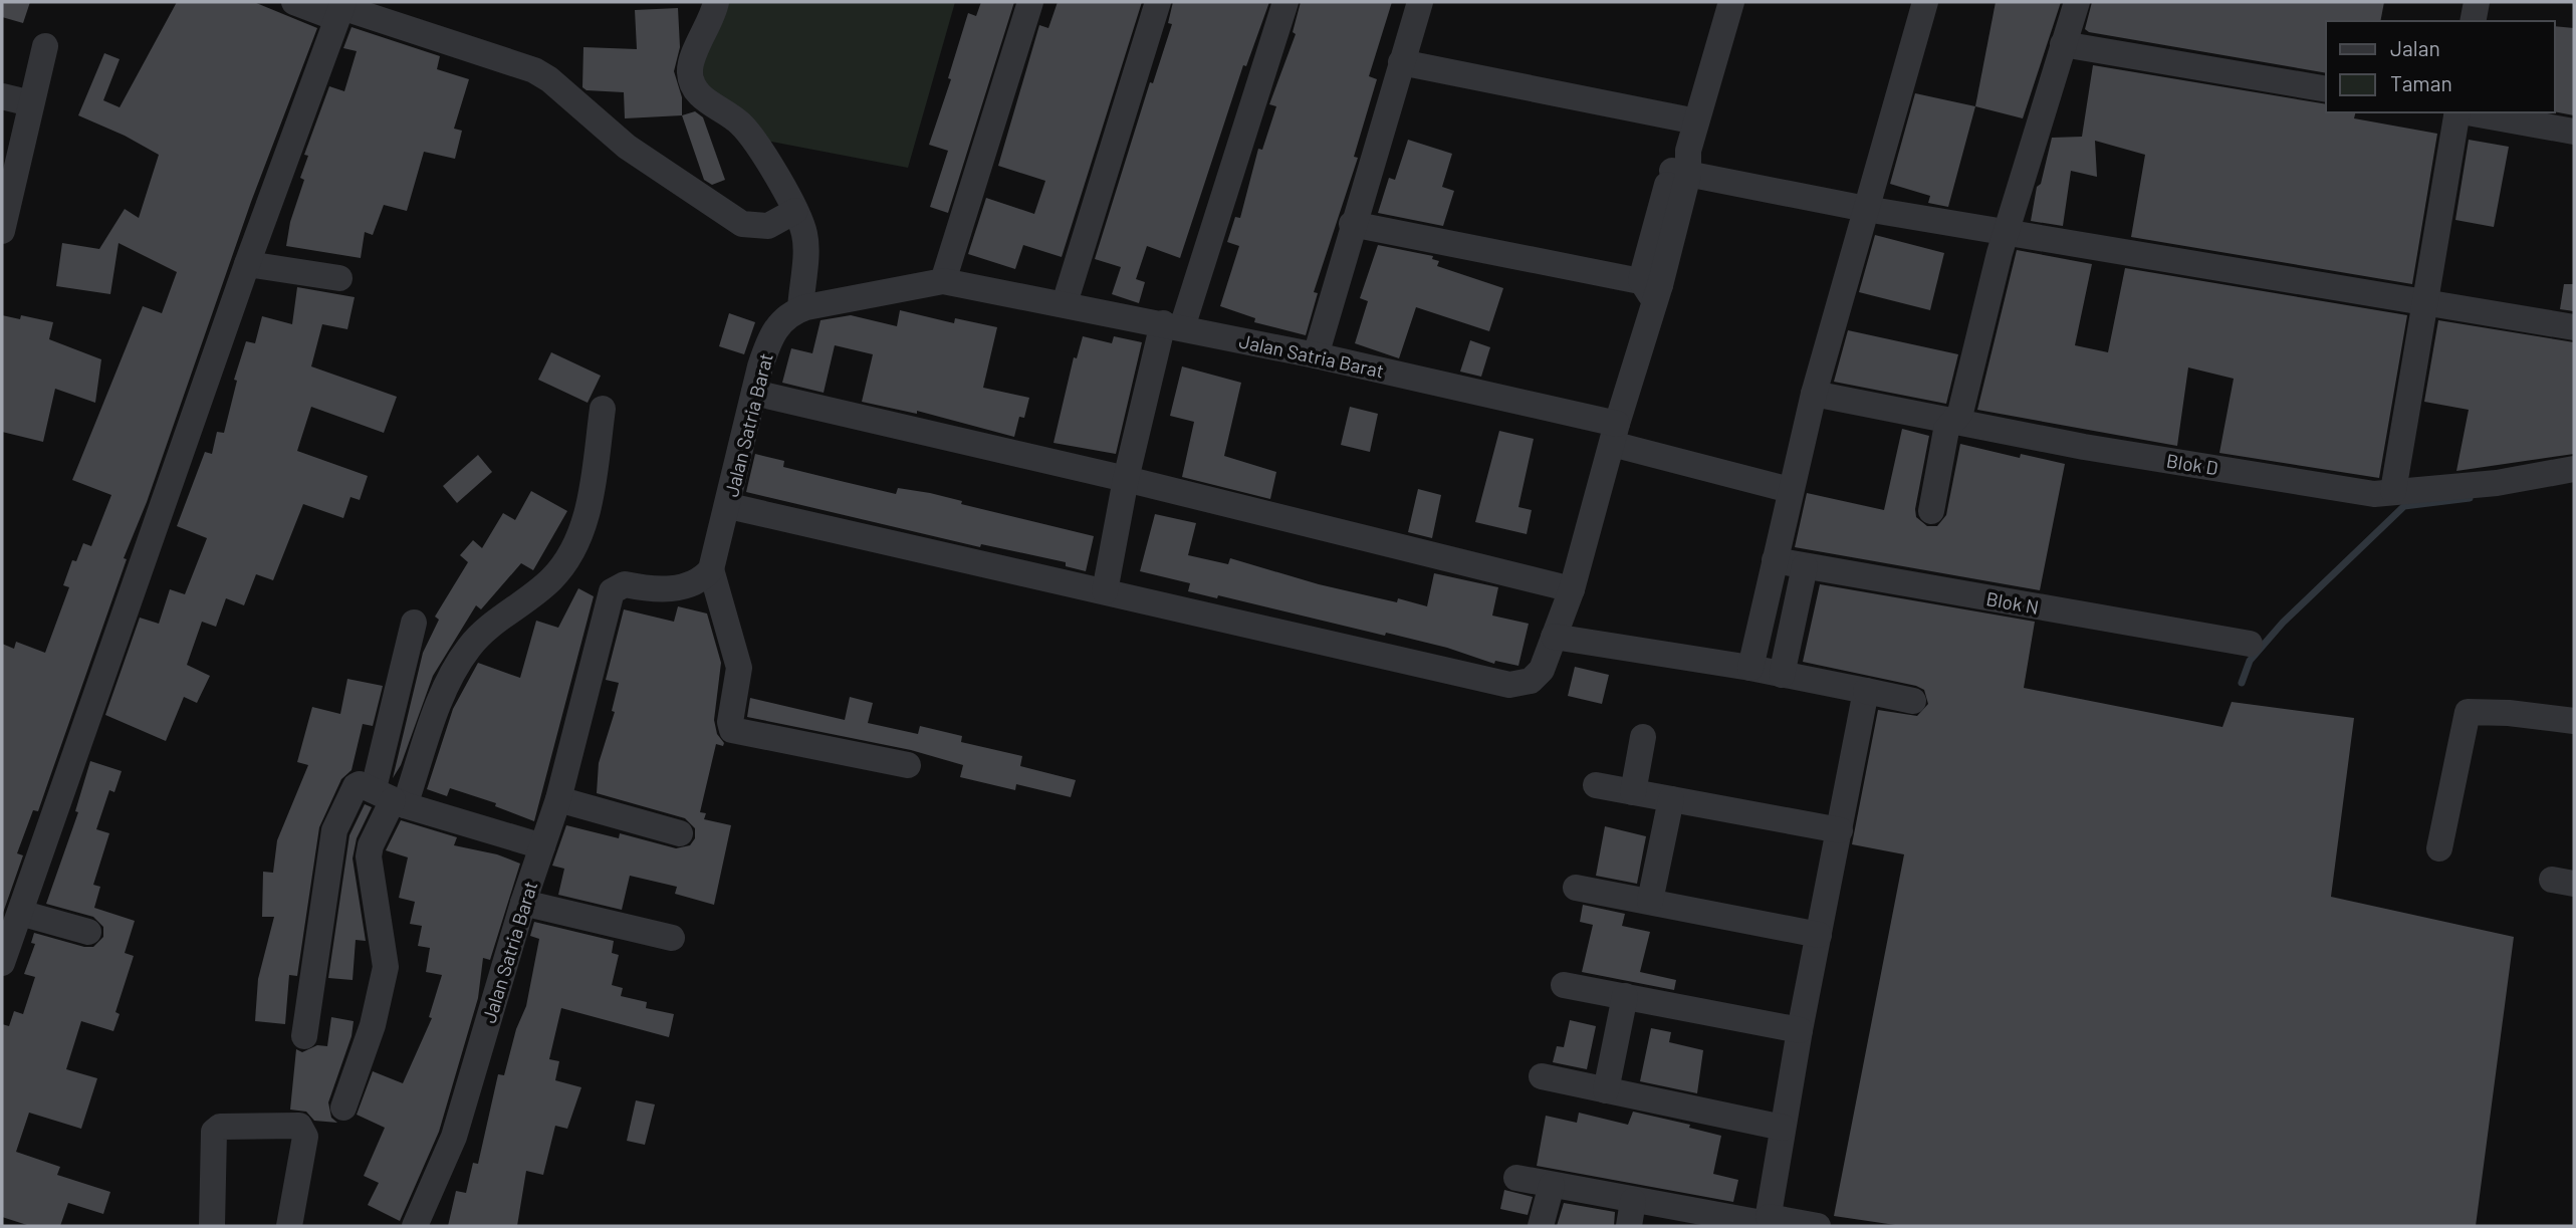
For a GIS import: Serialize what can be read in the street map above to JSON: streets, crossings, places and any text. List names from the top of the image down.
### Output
{
  "streets": {
    "street": ["Jalan Satria Barat", "Blok D", "Blok N"]
  },
  "legend": ["Jalan", "Taman"]
}
